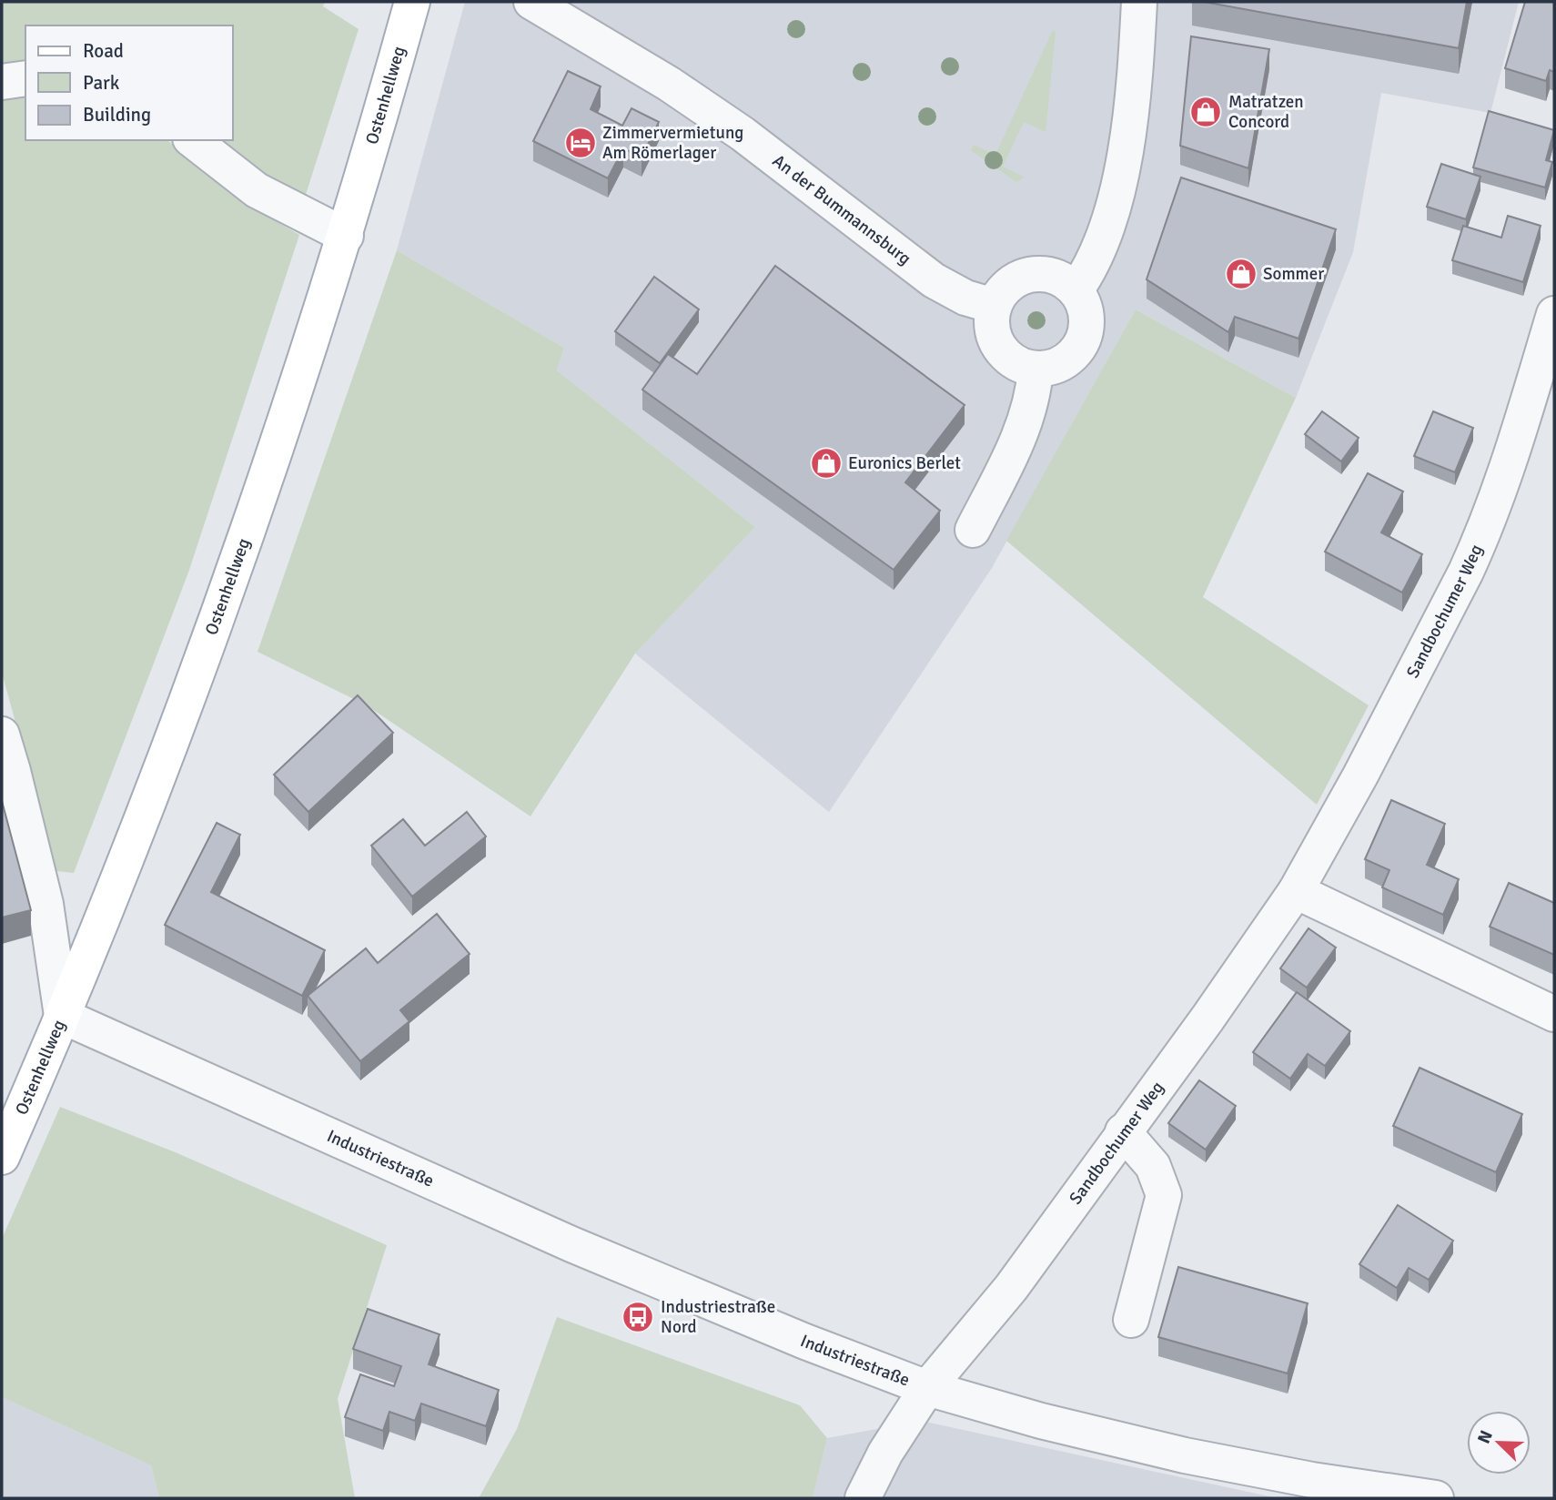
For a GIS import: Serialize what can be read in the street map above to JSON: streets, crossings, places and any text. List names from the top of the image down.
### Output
{
  "streets": {
    "main road": ["Ostenhellweg"],
    "street": ["An der Bummannsburg", "Sandbochumer Weg", "Industriestraße"]
  },
  "crossings": [
    ["Ostenhellweg", "Industriestraße"],
    ["Sandbochumer Weg", "Industriestraße"]
  ],
  "places": {
    "shop": ["Matratzen Concord", "Sommer", "Euronics Berlet"],
    "hotel": ["Zimmervermietung Am Römerlager"],
    "bus stop": ["Industriestraße Nord"]
  },
  "legend": ["Road", "Park", "Building"],
  "north": "top left"
}
